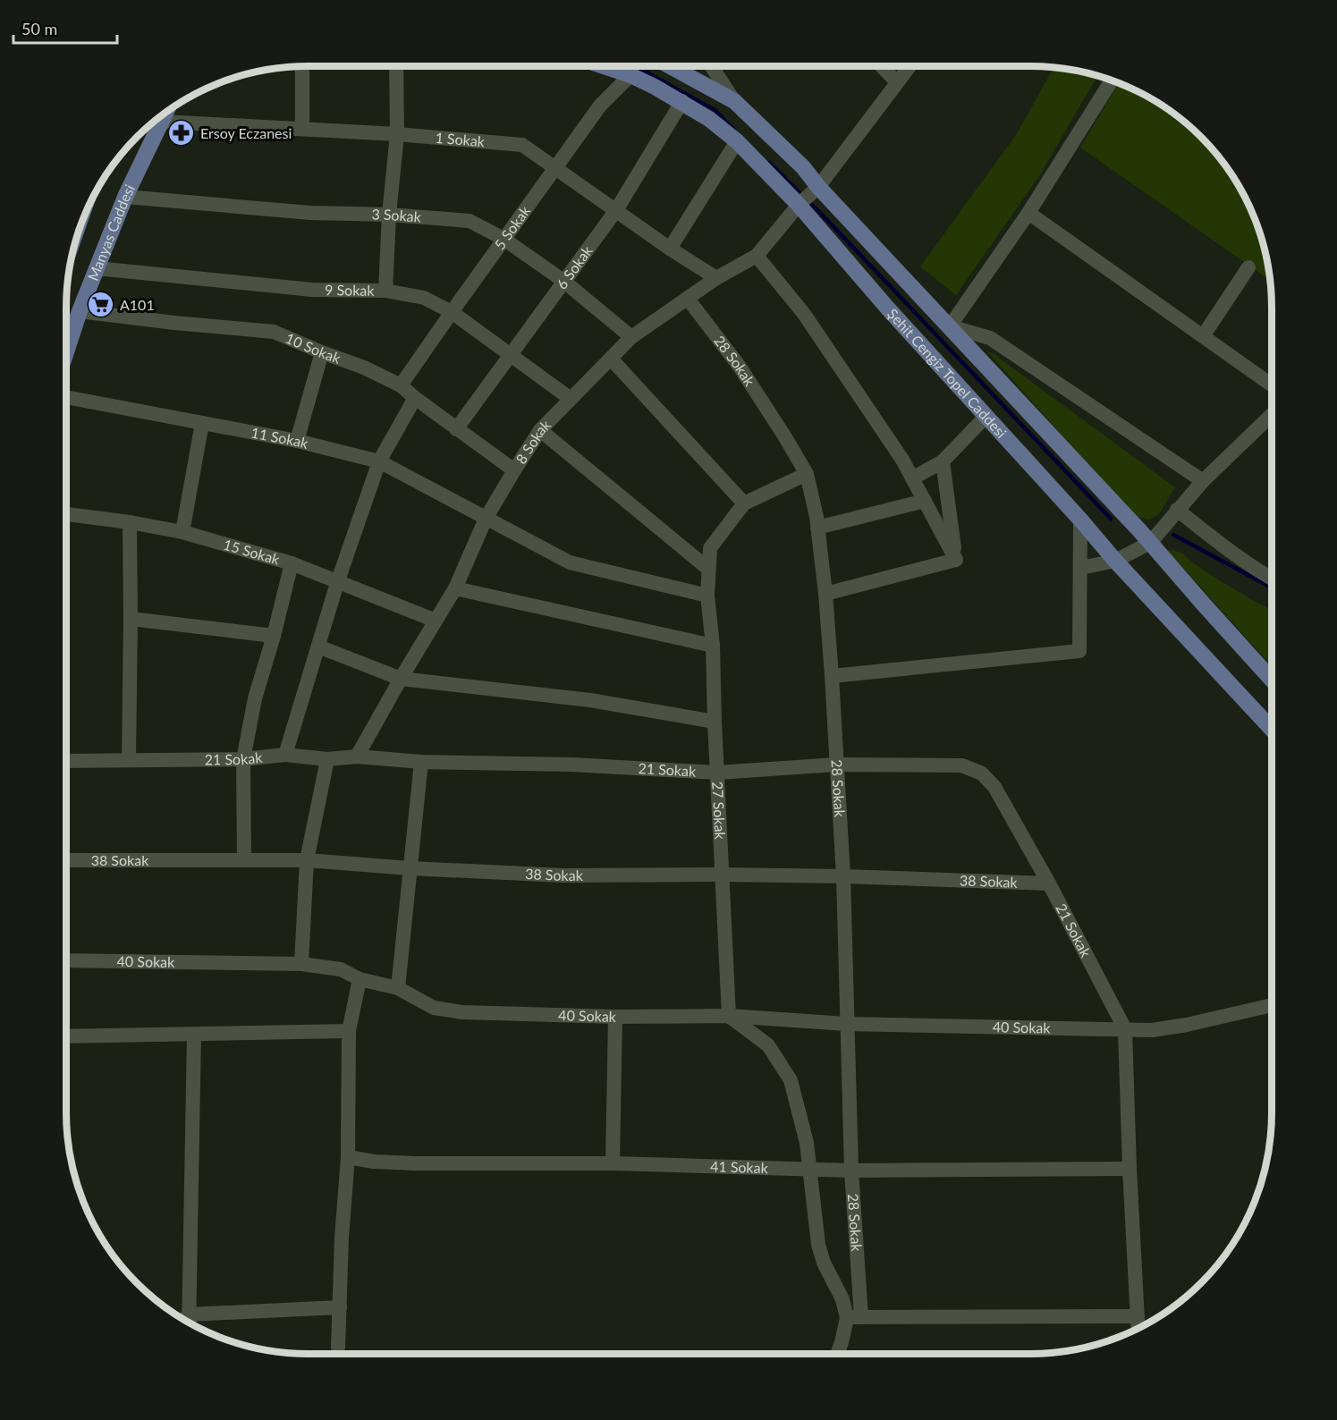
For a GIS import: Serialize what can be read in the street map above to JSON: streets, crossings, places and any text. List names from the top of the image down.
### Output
{
  "streets": {
    "main road": ["Manyas Caddesi", "Şehit Cengiz Topel Caddesi"],
    "street": [
      "1 Sokak",
      "3 Sokak",
      "5 Sokak",
      "6 Sokak",
      "9 Sokak",
      "10 Sokak",
      "28 Sokak",
      "11 Sokak",
      "8 Sokak",
      "15 Sokak",
      "21 Sokak",
      "27 Sokak",
      "38 Sokak",
      "40 Sokak",
      "41 Sokak"
    ]
  },
  "crossings": [
    ["1 Sokak", "5 Sokak"],
    ["1 Sokak", "Manyas Caddesi"],
    ["1 Sokak", "6 Sokak"],
    ["1 Sokak", "8 Sokak"],
    ["3 Sokak", "5 Sokak"],
    ["3 Sokak", "Manyas Caddesi"],
    ["3 Sokak", "6 Sokak"],
    ["3 Sokak", "8 Sokak"],
    ["5 Sokak", "9 Sokak"],
    ["5 Sokak", "10 Sokak"],
    ["5 Sokak", "Şehit Cengiz Topel Caddesi"],
    ["Manyas Caddesi", "9 Sokak"],
    ["Manyas Caddesi", "10 Sokak"],
    ["6 Sokak", "9 Sokak"],
    ["6 Sokak", "10 Sokak"],
    ["6 Sokak", "Şehit Cengiz Topel Caddesi"],
    ["9 Sokak", "8 Sokak"],
    ["10 Sokak", "8 Sokak"],
    ["28 Sokak", "8 Sokak"],
    ["28 Sokak", "21 Sokak"],
    ["28 Sokak", "27 Sokak"],
    ["28 Sokak", "38 Sokak"],
    ["28 Sokak", "40 Sokak"],
    ["28 Sokak", "41 Sokak"],
    ["Şehit Cengiz Topel Caddesi", "8 Sokak"],
    ["11 Sokak", "8 Sokak"],
    ["11 Sokak", "27 Sokak"],
    ["8 Sokak", "15 Sokak"],
    ["8 Sokak", "21 Sokak"],
    ["21 Sokak", "27 Sokak"],
    ["21 Sokak", "38 Sokak"],
    ["21 Sokak", "40 Sokak"],
    ["27 Sokak", "38 Sokak"],
    ["27 Sokak", "40 Sokak"]
  ],
  "places": {
    "pharmacy": ["Ersoy Eczanesi"],
    "supermarket": ["A101"]
  },
  "scale_bar": "50 m"
}
